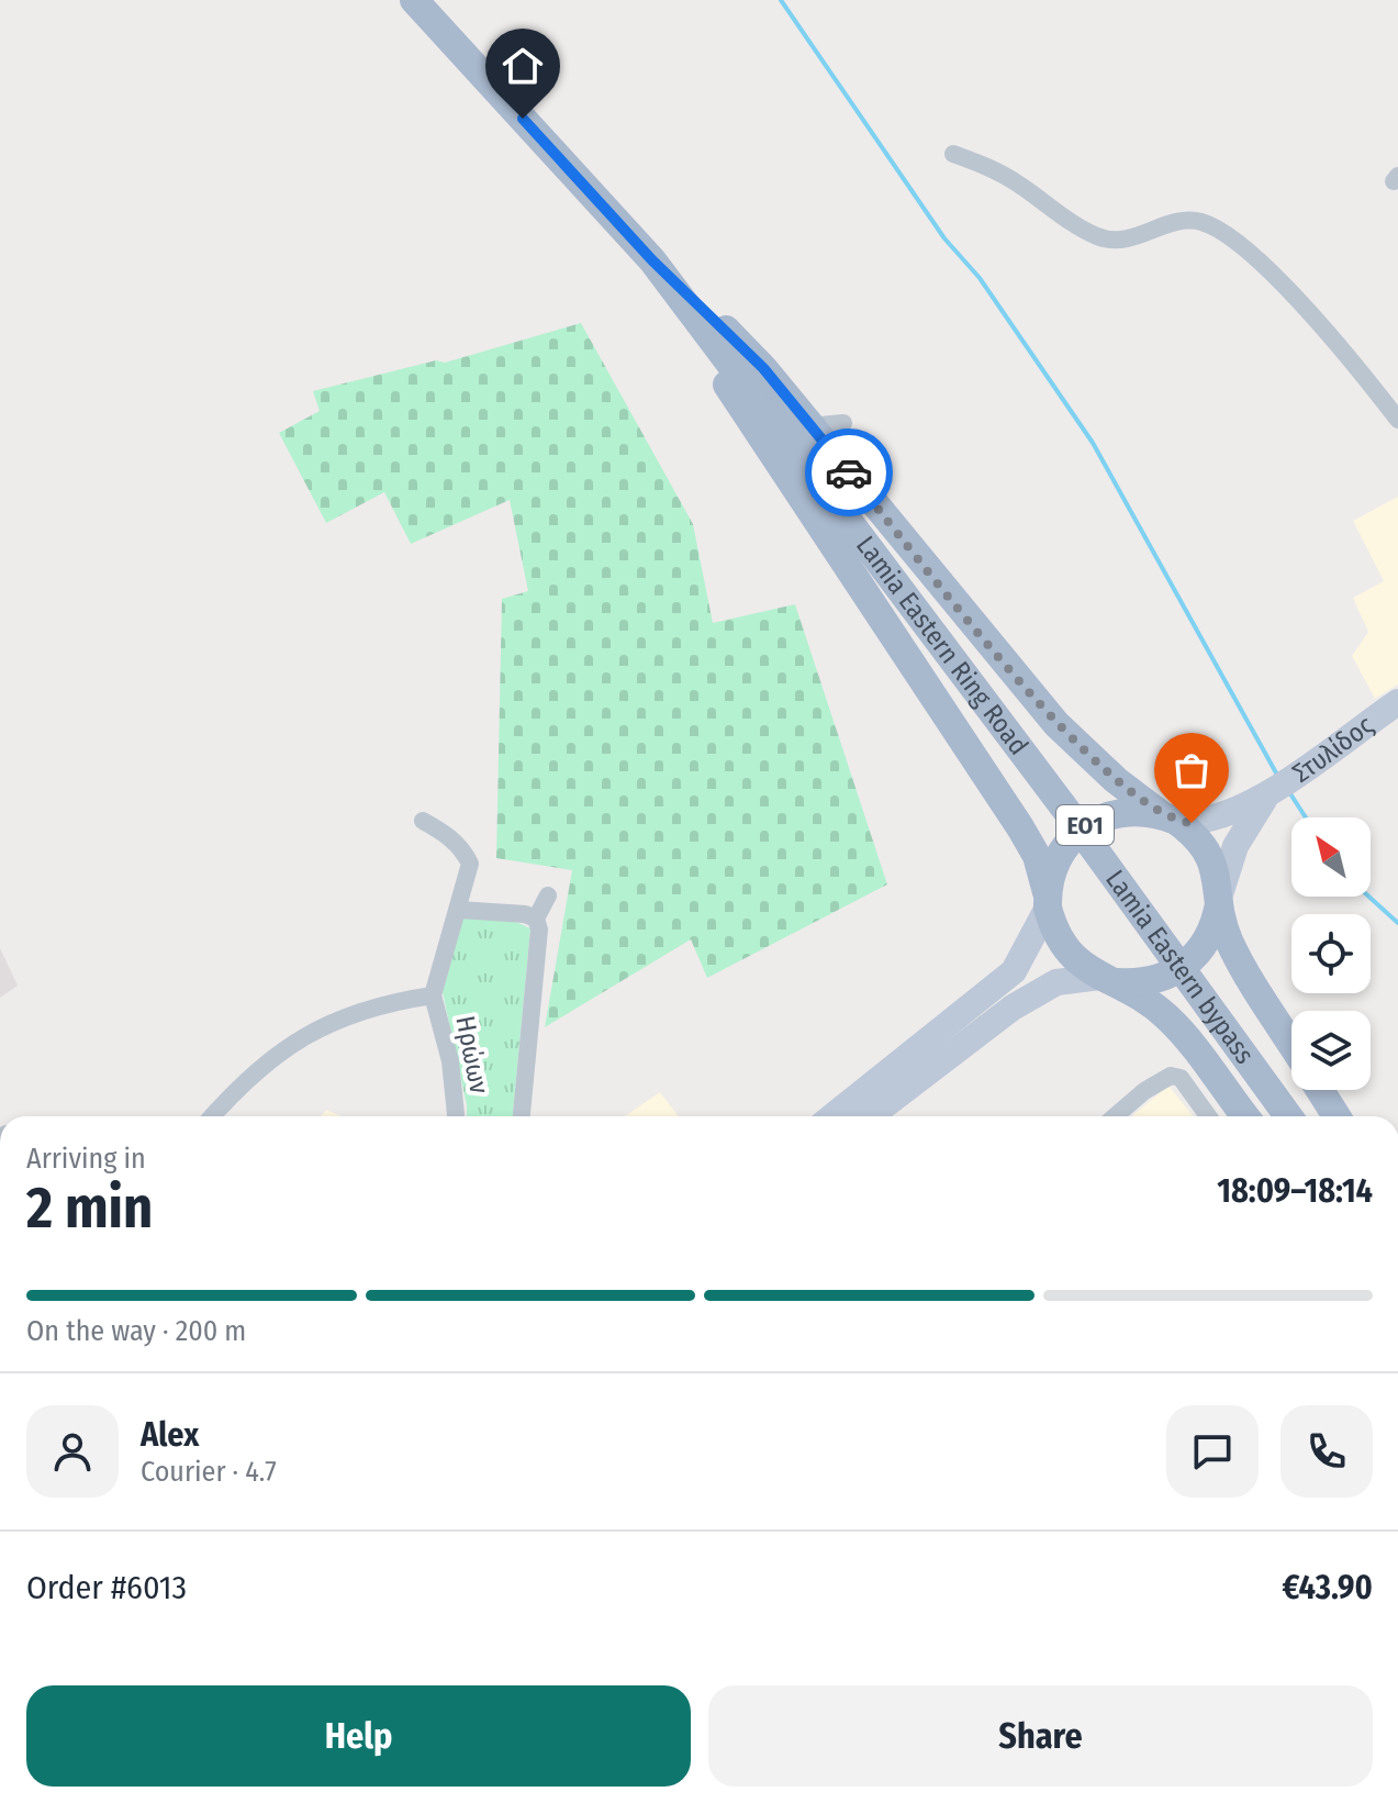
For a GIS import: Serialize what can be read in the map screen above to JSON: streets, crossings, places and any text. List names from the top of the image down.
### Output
{
  "streets": {
    "main road": ["Lamia Eastern Ring Road", "Στυλίδος", "ΕΟ1"],
    "street": ["Ηρώων"]
  },
  "crossings": [
    ["Στυλίδος", "ΕΟ1"]
  ],
  "north": "top left",
  "page": {
    "heading": ["2 min", "Arriving in", "18:09–18:14"],
    "panel": [
      "Alex",
      "Courier · 4.7",
      "Order #6013",
      "€43.90"
    ],
    "bar": "On the way · 200 m",
    "buttons": ["Help", "Share"]
  }
}
